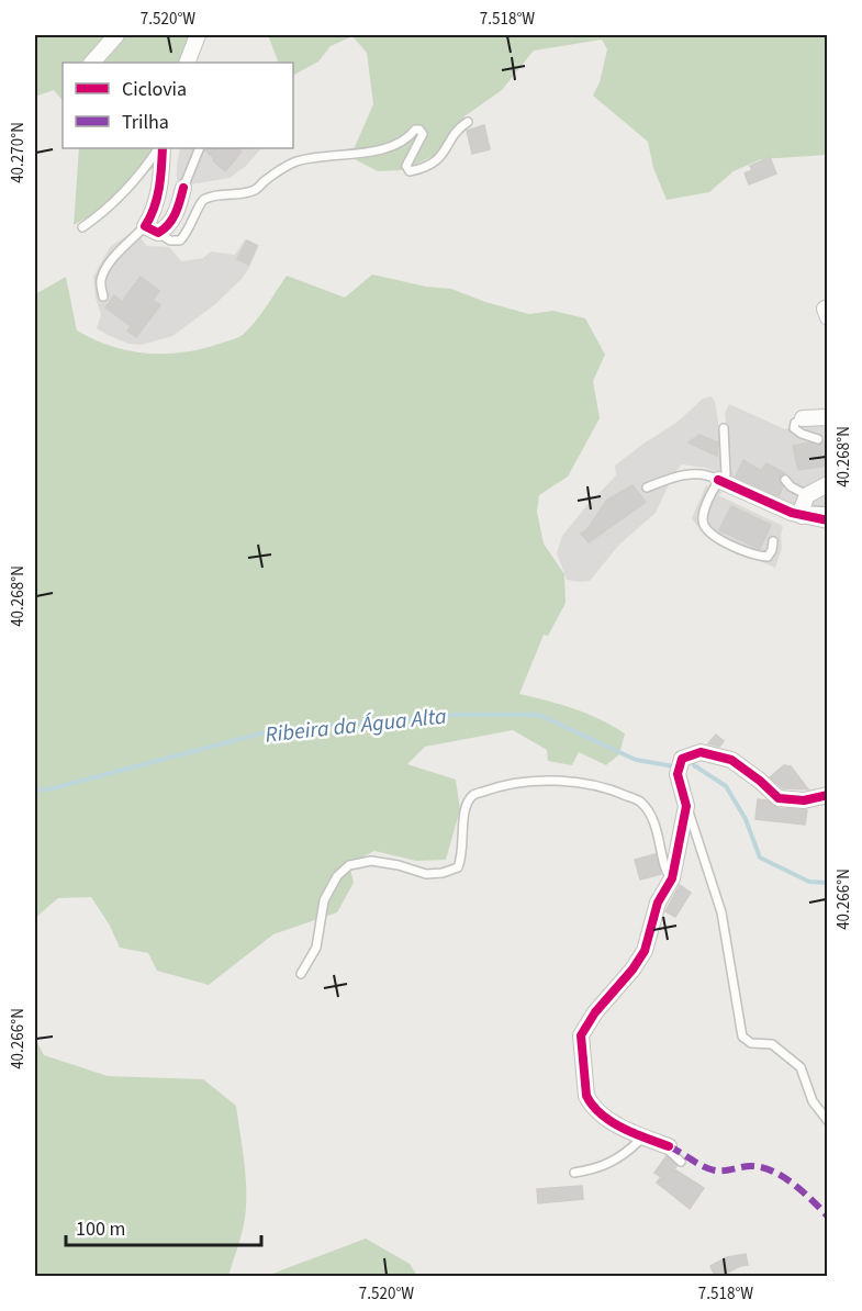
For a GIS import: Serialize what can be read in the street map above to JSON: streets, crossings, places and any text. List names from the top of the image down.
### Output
{
  "water": ["Ribeira da Água Alta"],
  "legend": ["Ciclovia", "Trilha"],
  "scale_bar": "100 m",
  "coordinates": [
    "7.520°W",
    "7.518°W",
    "40.270°N",
    "40.268°N",
    "40.266°N"
  ]
}
